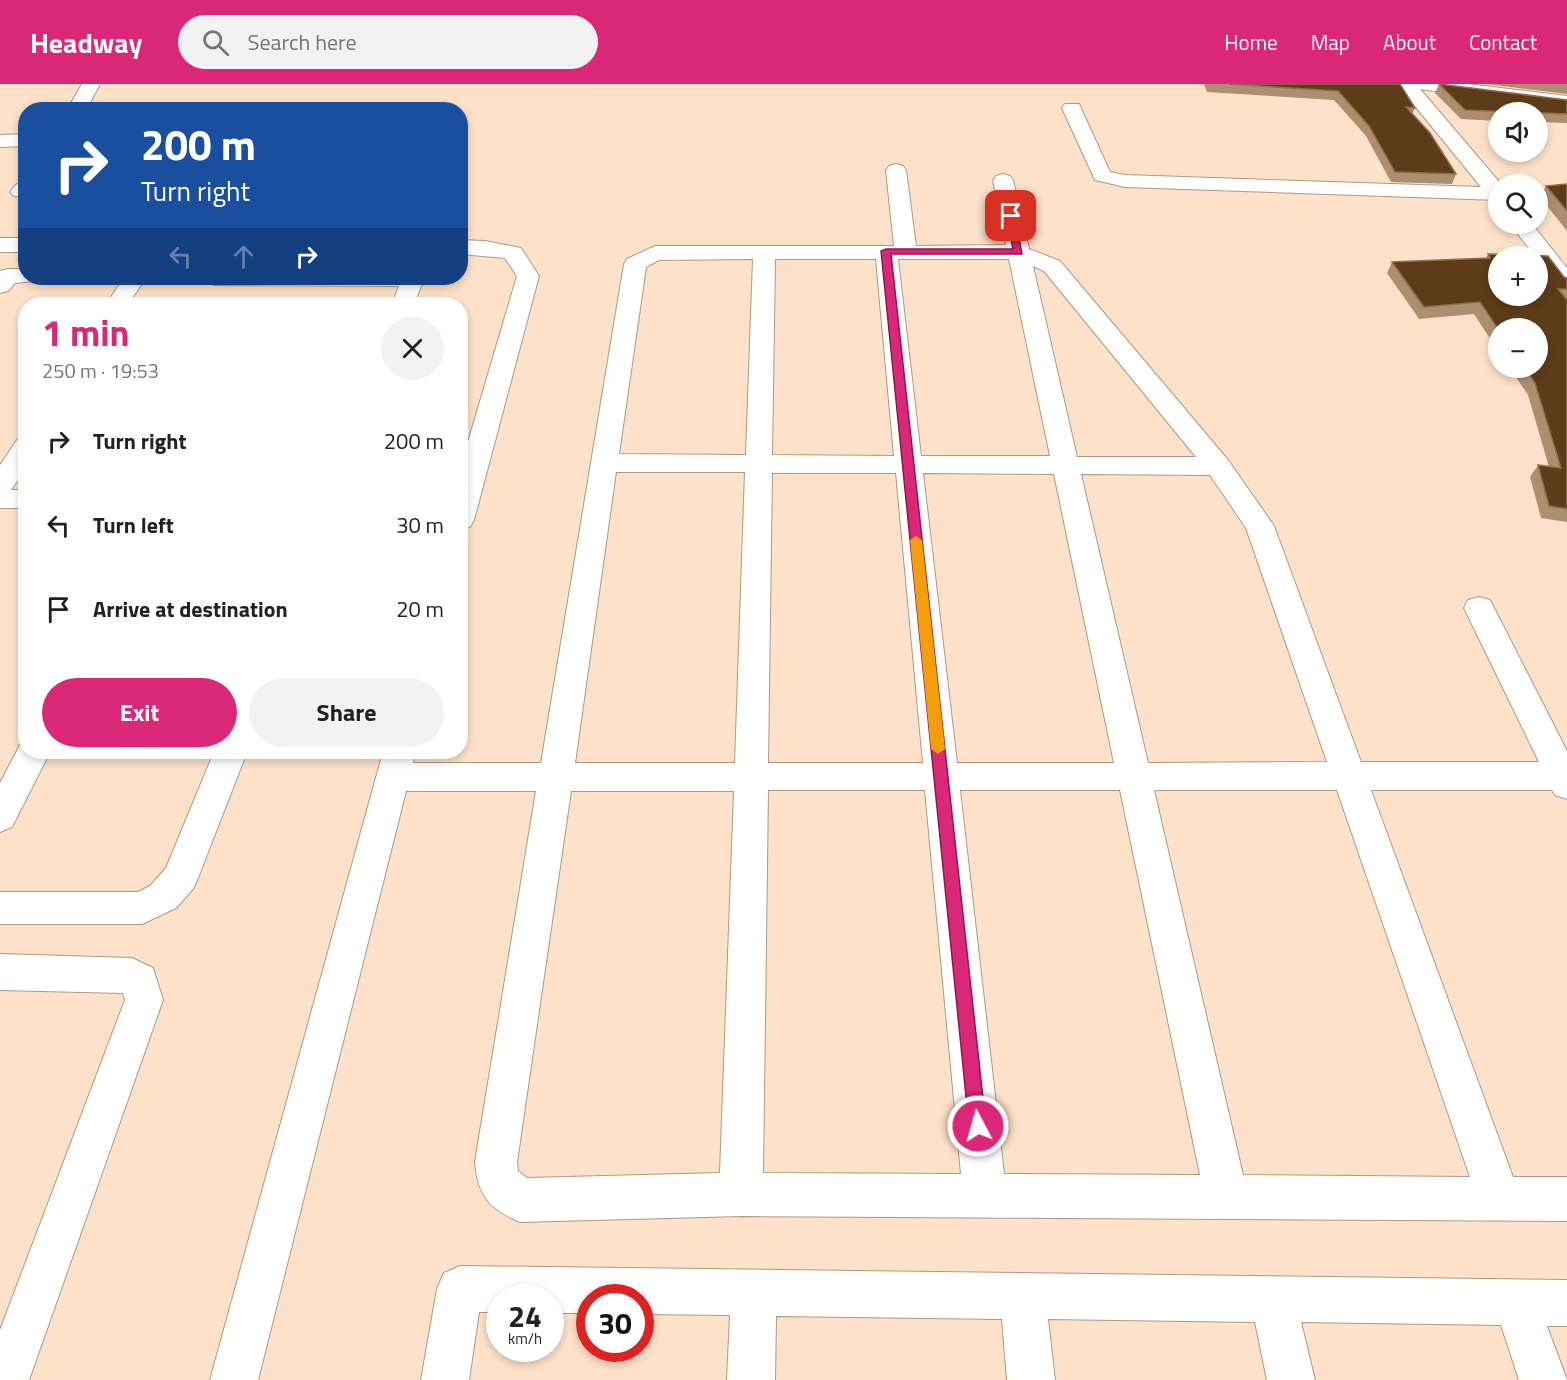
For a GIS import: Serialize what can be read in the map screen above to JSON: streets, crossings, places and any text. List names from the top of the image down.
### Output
{
  "page": {
    "header": "Headway",
    "search": "Search here",
    "nav": [
      "Home",
      "Map",
      "About",
      "Contact"
    ],
    "map_buttons": ["+", "−"],
    "turn": ["200 m", "Turn right"],
    "heading": ["1 min", "250 m · 19:53"],
    "list": [
      {
        "name": "Turn right",
        "value": "200 m"
      },
      {
        "name": "Turn left",
        "value": "30 m"
      },
      {
        "name": "Arrive at destination",
        "value": "20 m"
      }
    ],
    "buttons": ["Exit", "Share"],
    "speed": "24 km/h",
    "limit": "30"
  }
}
